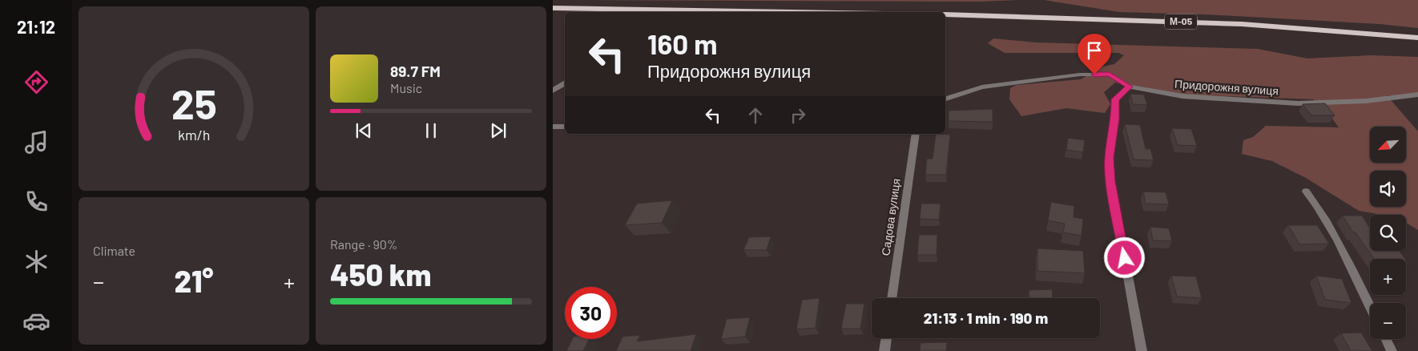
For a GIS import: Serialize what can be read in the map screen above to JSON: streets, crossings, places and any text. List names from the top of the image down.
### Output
{
  "streets": {
    "highway": ["М-05"],
    "street": ["Придорожня вулиця", "Садова вулиця"]
  },
  "north": "bottom left",
  "page": {
    "tabs": "21:12",
    "turn": ["160 m", "Придорожня вулиця"],
    "song": ["89.7 FM", "Music"],
    "map_buttons": ["+", "−"],
    "tile": [
      "Climate",
      ["Range · 90%", "450 km"]
    ],
    "heat": ["−", "21°", "+"],
    "limit": "30",
    "trip": "21:13 · 1 min · 190 m",
    "gauge": ["25", "km/h"]
  }
}
